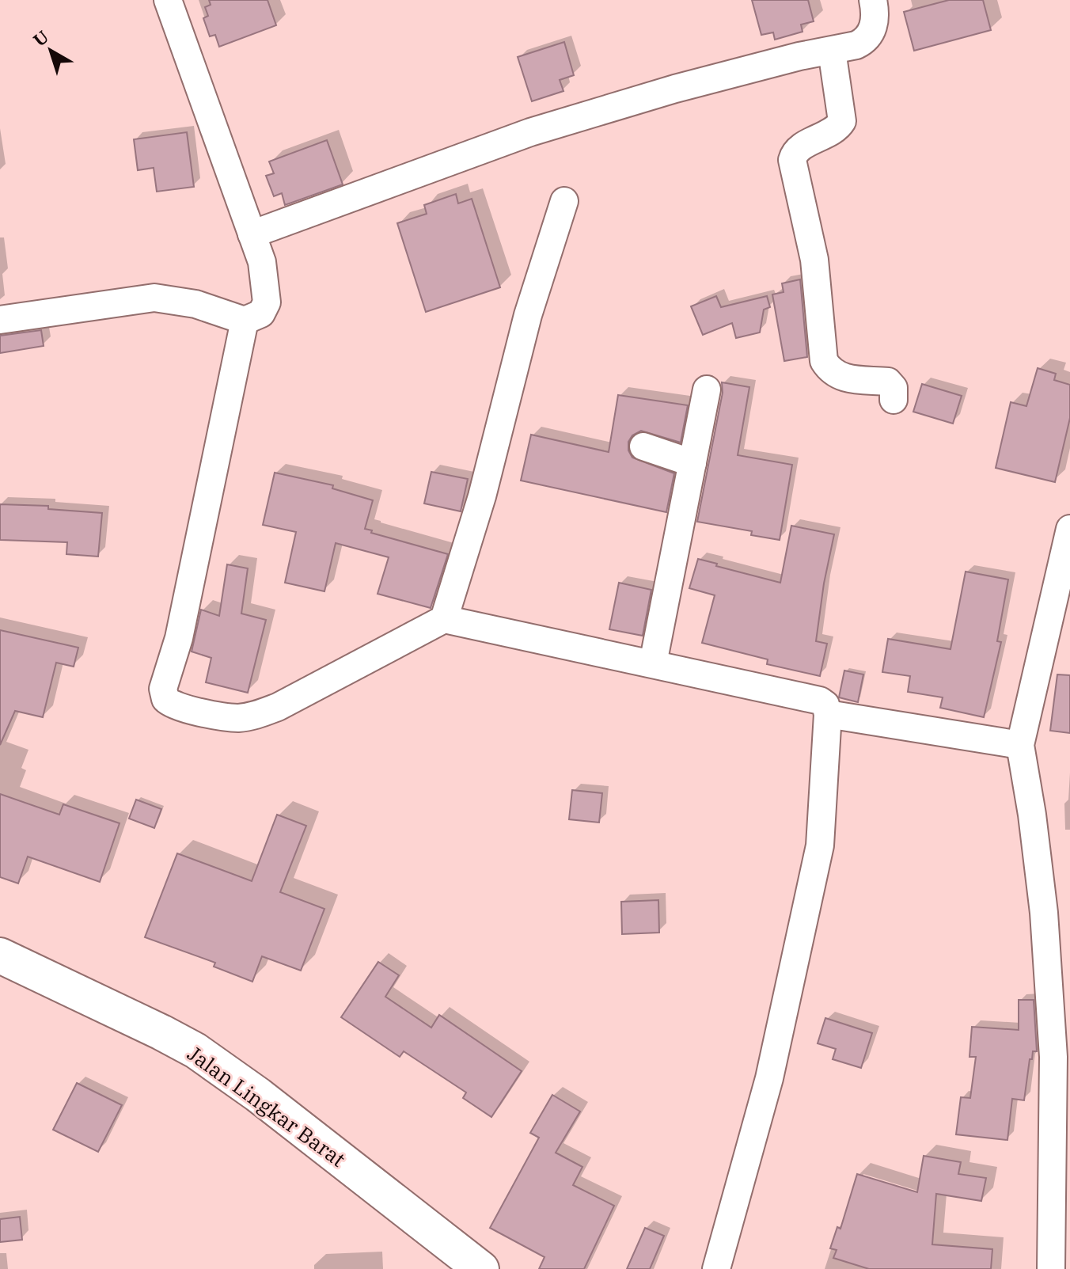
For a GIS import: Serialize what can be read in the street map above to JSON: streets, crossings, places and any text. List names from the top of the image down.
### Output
{
  "streets": {
    "highway": ["Jalan Lingkar Barat"]
  },
  "north": "top left"
}
